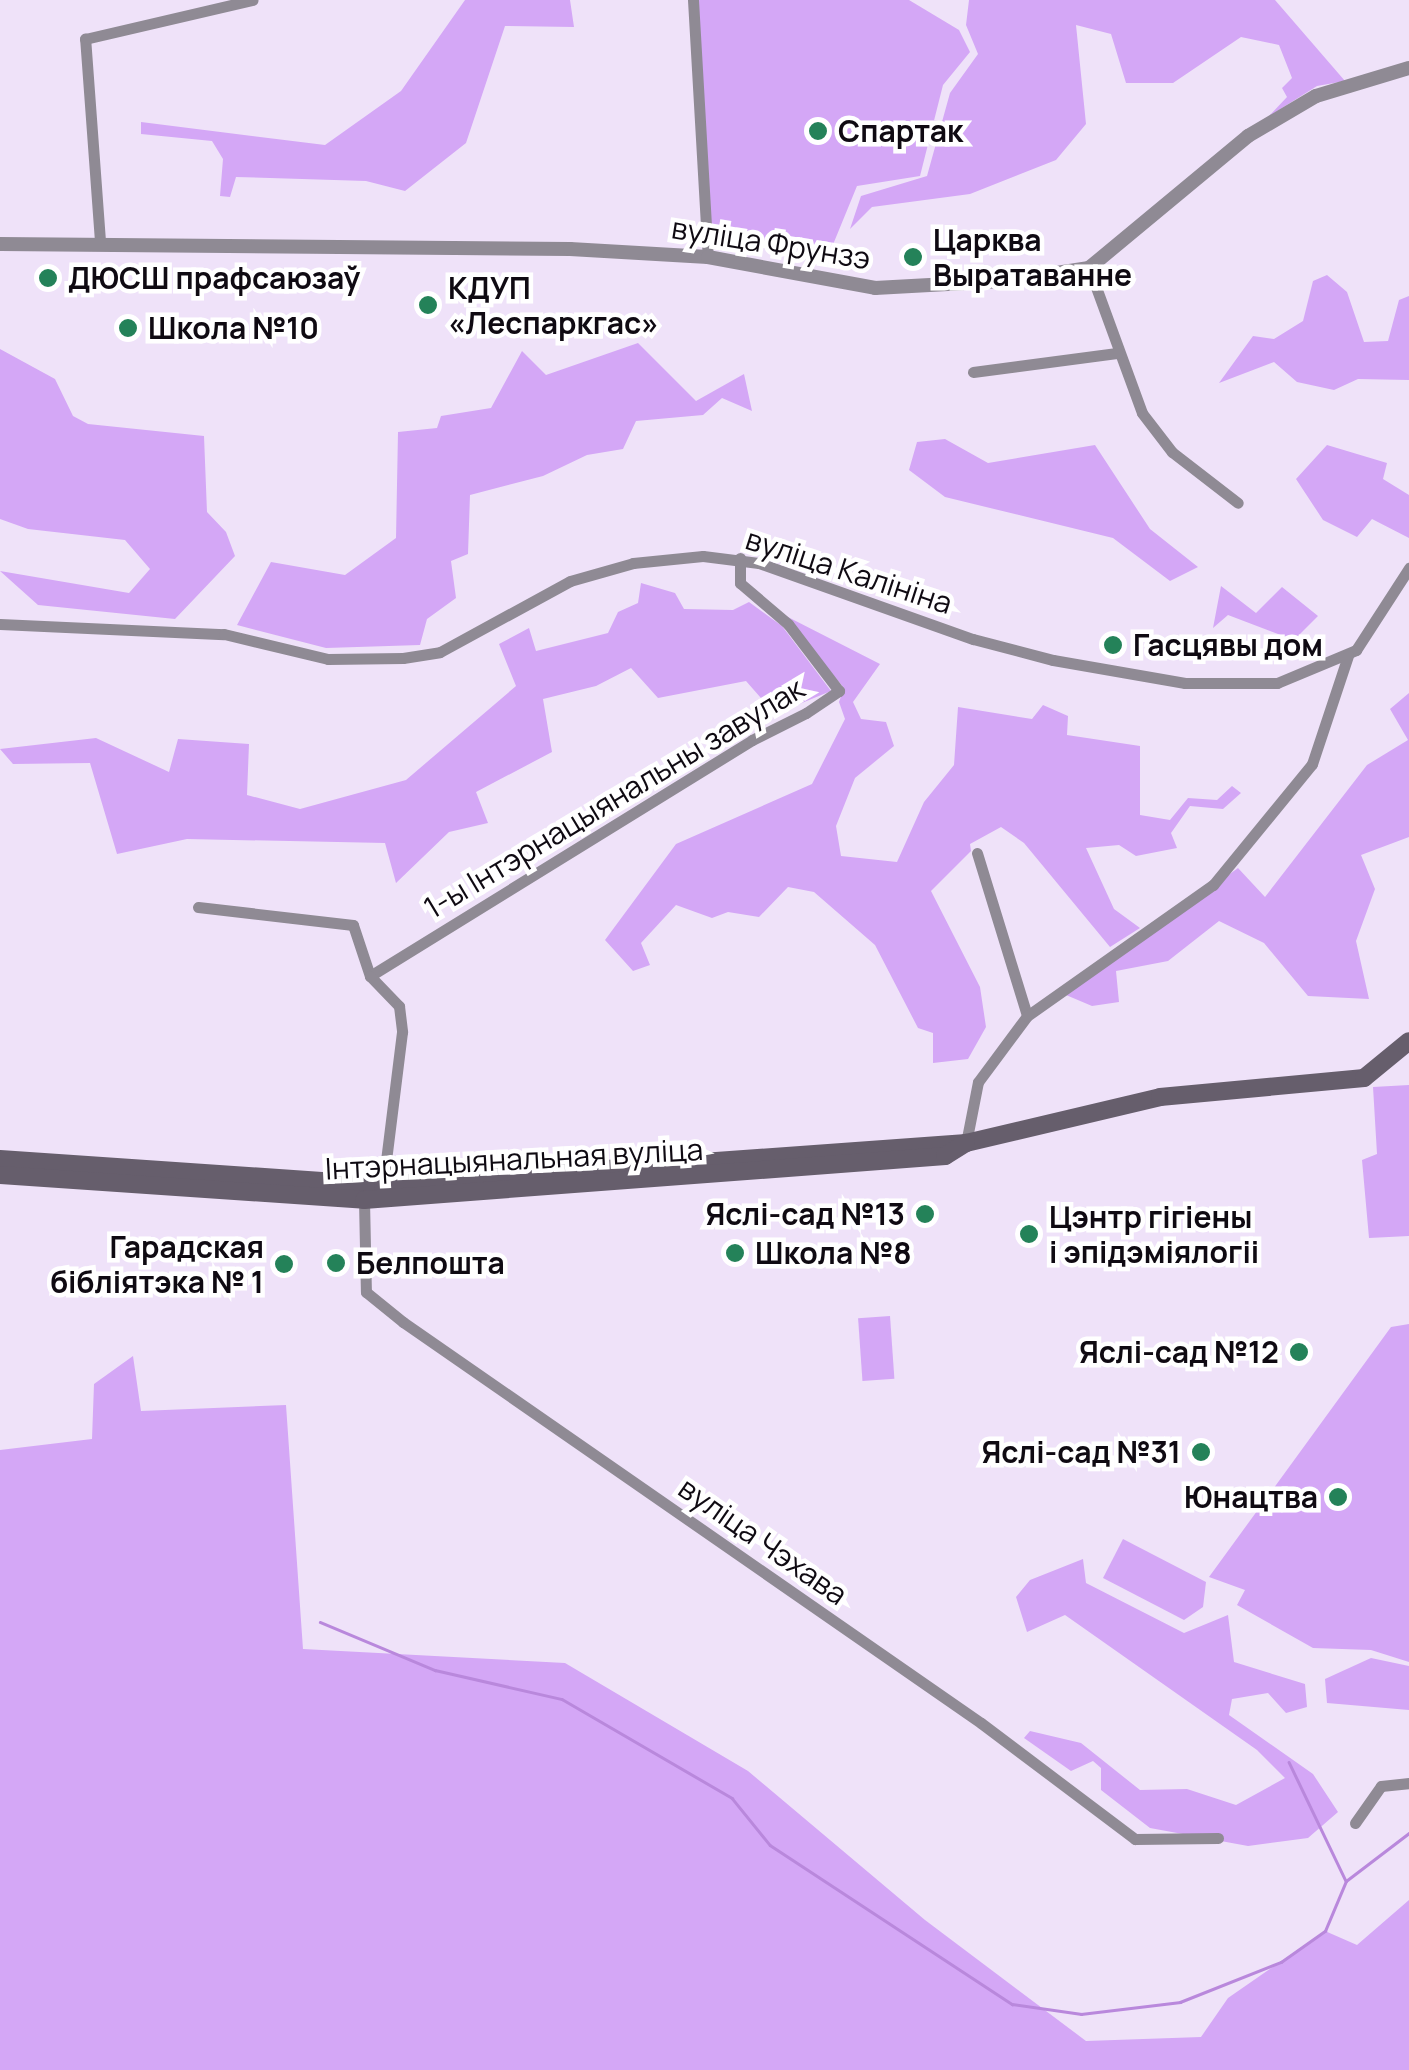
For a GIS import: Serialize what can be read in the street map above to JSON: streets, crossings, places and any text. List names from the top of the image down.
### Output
{
  "streets": {
    "main road": ["Інтэрнацыянальная вуліца"],
    "street": [
      "вуліца Фрунзэ",
      "вуліца Калініна",
      "1-ы Інтэрнацыянальны завулак",
      "вуліца Чэхава"
    ]
  },
  "crossings": [
    ["вуліца Калініна", "1-ы Інтэрнацыянальны завулак"],
    ["Інтэрнацыянальная вуліца", "вуліца Чэхава"]
  ],
  "places": [
    "Спартак",
    "Царква Выратаванне",
    "ДЮСШ прафсаюзаў",
    "КДУП «Леспаркгас»",
    "Школа №10",
    "Гасцявы дом",
    "Яслі-сад №13",
    "Цэнтр гігіены і эпідэміялогіі",
    "Школа №8",
    "Белпошта",
    "Гарадская бібліятэка № 1",
    "Яслі-сад №12",
    "Яслі-сад №31",
    "Юнацтва"
  ]
}
